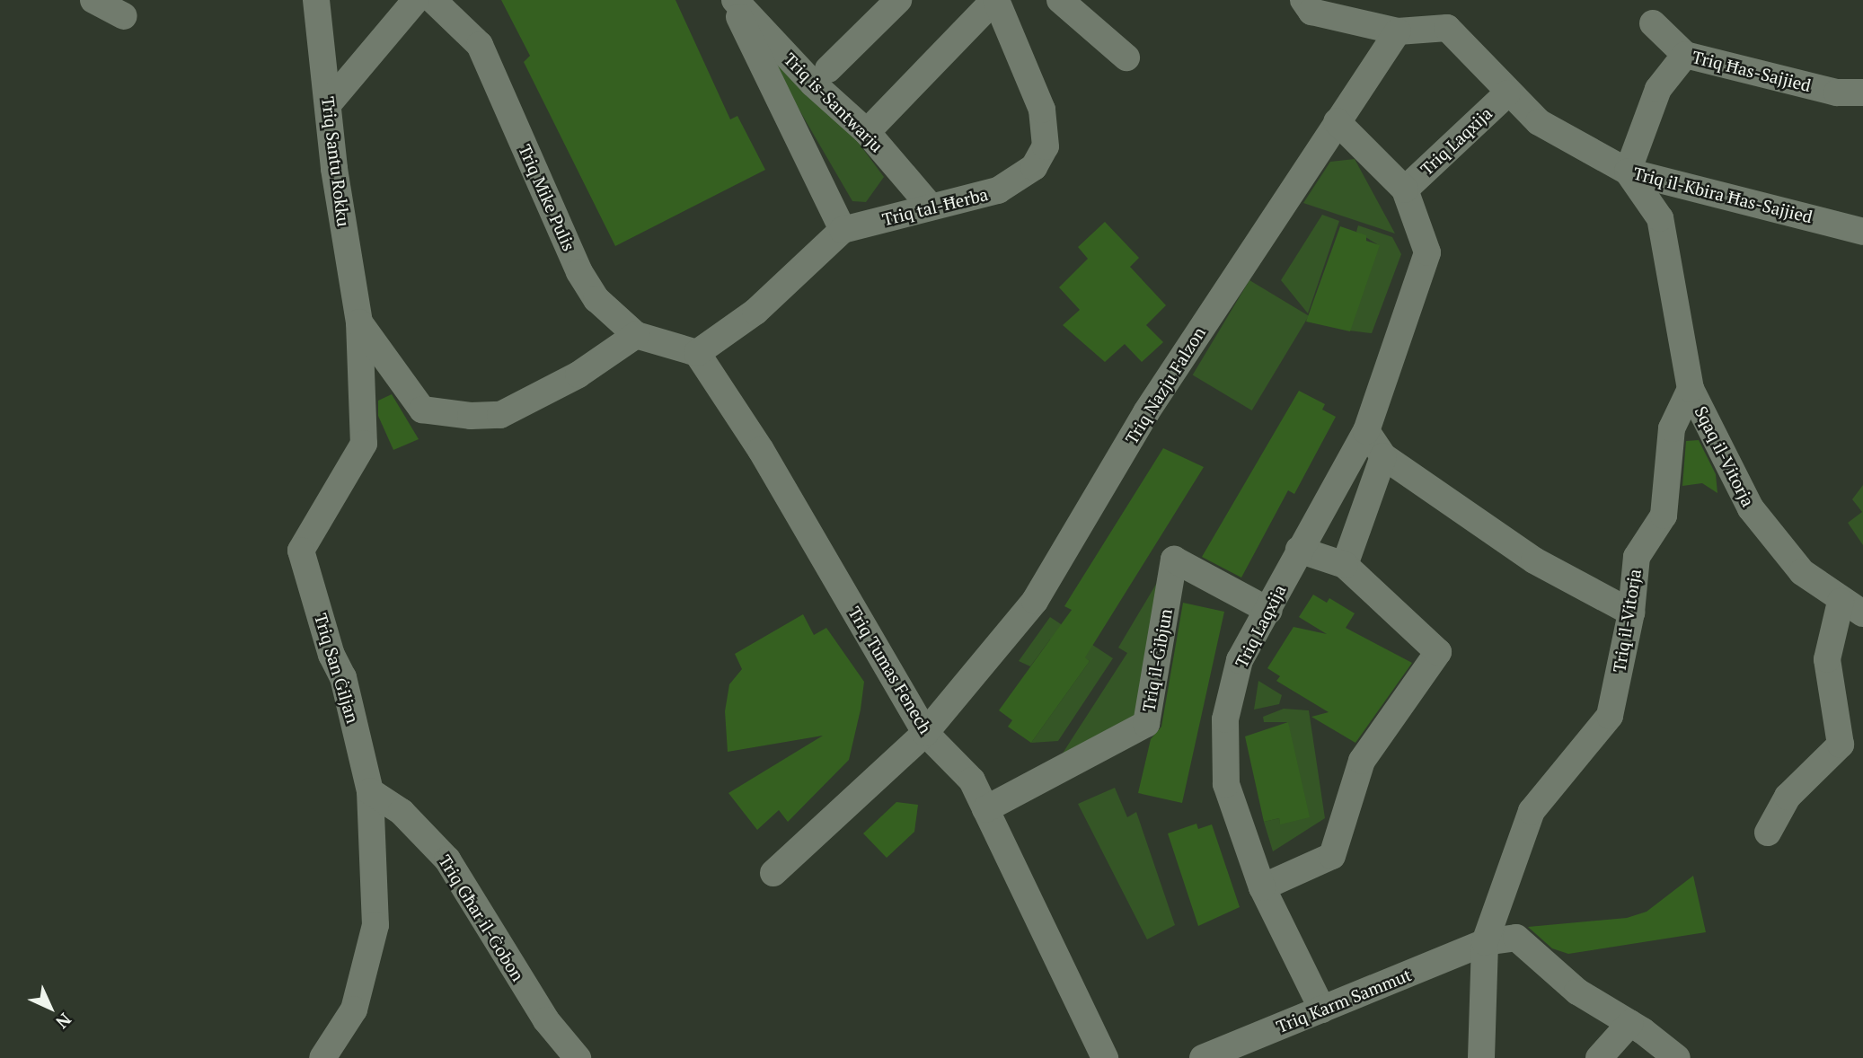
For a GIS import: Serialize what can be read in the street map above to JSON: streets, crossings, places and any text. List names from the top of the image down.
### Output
{
  "streets": {
    "street": [
      "Triq Ħas-Sajjied",
      "Triq is-Santwarju",
      "Triq Laqxija",
      "Triq Santu Rokku",
      "Triq il-Kbira Ħas-Sajjied",
      "Triq Mike Pulis",
      "Triq tal-Ħerba",
      "Triq Nazju Falzon",
      "Sqaq il-Vitorja",
      "Triq il-Vitorja",
      "Triq il-Ġibjun",
      "Triq San Ġiljan",
      "Triq Tumas Fenech",
      "Triq Għar il-Ġobon",
      "Triq Karm Sammut"
    ]
  },
  "crossings": [
    ["Triq is-Santwarju", "Triq tal-Ħerba"],
    ["Triq Laqxija", "Triq il-Kbira Ħas-Sajjied"],
    ["Triq Laqxija", "Triq Nazju Falzon"],
    ["Triq Laqxija", "Triq il-Ġibjun"],
    ["Triq Laqxija", "Triq Karm Sammut"],
    ["Triq Santu Rokku", "Triq San Ġiljan"],
    ["Triq il-Kbira Ħas-Sajjied", "Triq Nazju Falzon"],
    ["Triq Mike Pulis", "Triq tal-Ħerba"],
    ["Triq Mike Pulis", "Triq Tumas Fenech"],
    ["Triq tal-Ħerba", "Triq Tumas Fenech"],
    ["Triq Nazju Falzon", "Triq Tumas Fenech"],
    ["Sqaq il-Vitorja", "Triq il-Vitorja"],
    ["Triq il-Vitorja", "Triq Karm Sammut"],
    ["Triq il-Ġibjun", "Triq Tumas Fenech"],
    ["Triq San Ġiljan", "Triq Għar il-Ġobon"]
  ],
  "north": "bottom right"
}
